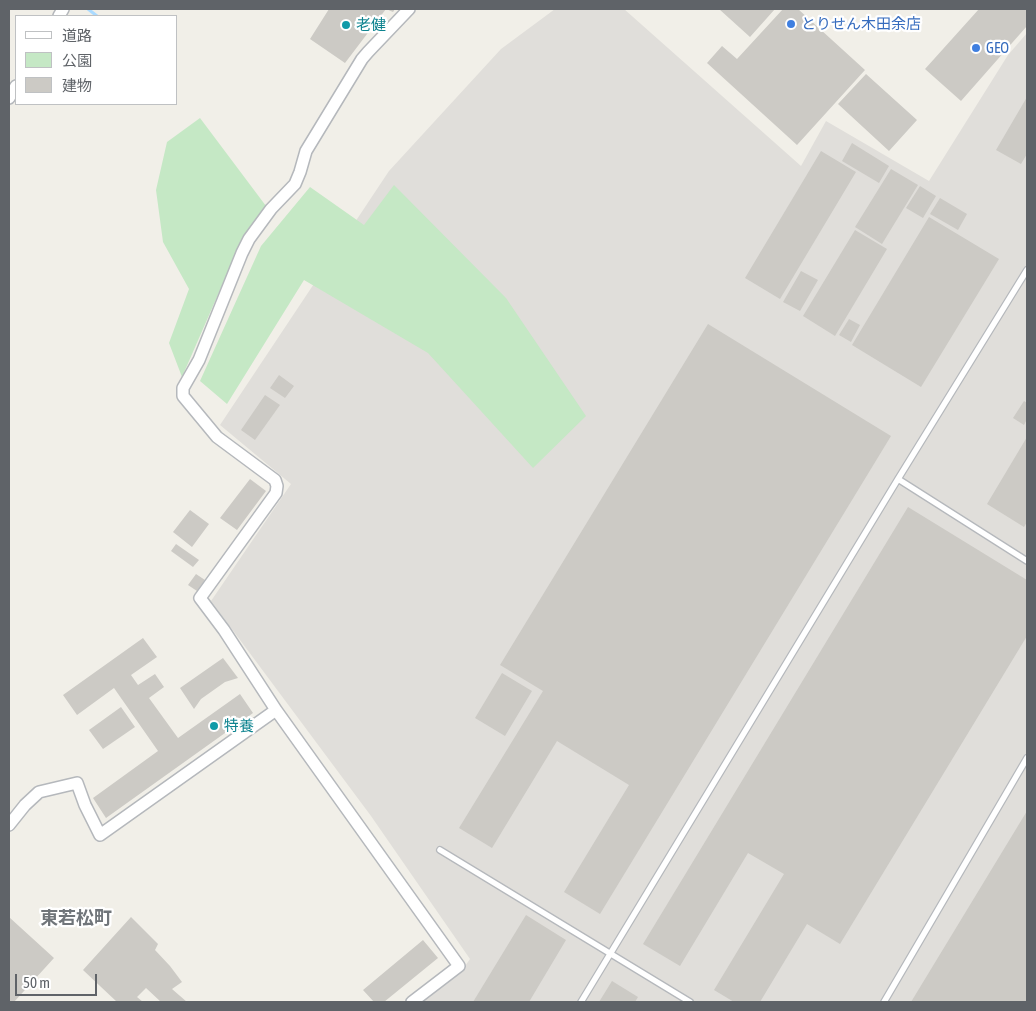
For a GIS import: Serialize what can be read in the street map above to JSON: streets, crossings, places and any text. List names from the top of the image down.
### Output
{
  "districts": ["東若松町"],
  "places": [
    "とりせん木田余店",
    "老健",
    "GEO",
    "特養"
  ],
  "legend": ["道路", "公園", "建物"],
  "scale_bar": "50 m"
}
